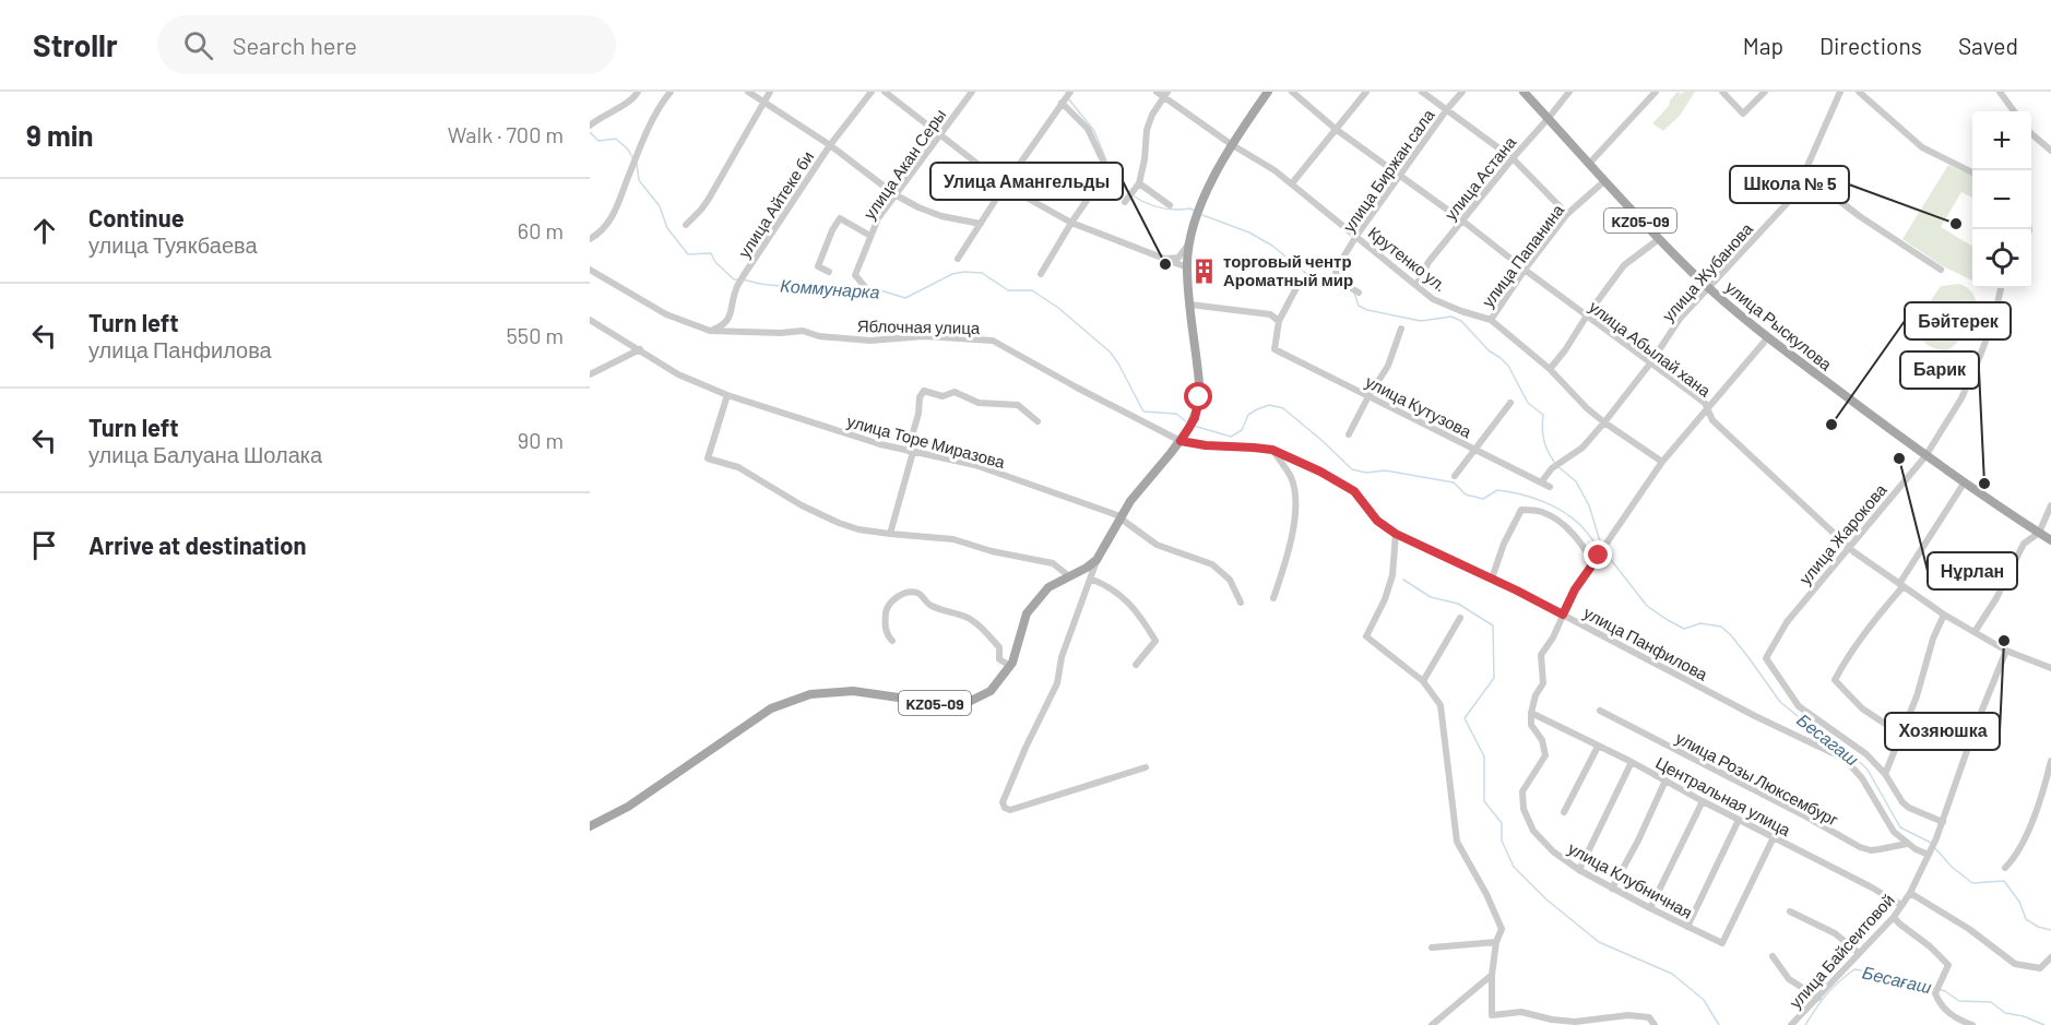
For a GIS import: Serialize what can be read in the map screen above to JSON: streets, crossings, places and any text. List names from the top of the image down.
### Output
{
  "streets": {
    "main road": ["KZ05-09", "улица Рыскулова"],
    "street": [
      "улица Акан Серы",
      "улица Биржан сала",
      "улица Астана",
      "улица Айтеке би",
      "улица Папанина",
      "Крутенко ул.",
      "улица Жубанова",
      "Яблочная улица",
      "улица Абылай хана",
      "улица Кутузова",
      "улица Торе Миразова",
      "улица Жарокова",
      "улица Панфилова",
      "улица Розы Люксембург",
      "Центральная улица",
      "улица Клубничная",
      "улица Байсеитовой"
    ]
  },
  "crossings": [
    ["улица Биржан сала", "Крутенко ул."],
    ["улица Биржан сала", "улица Абылай хана"],
    ["улица Астана", "Крутенко ул."],
    ["улица Астана", "улица Рыскулова"],
    ["улица Астана", "улица Абылай хана"],
    ["улица Айтеке би", "Яблочная улица"],
    ["улица Папанина", "Крутенко ул."],
    ["улица Папанина", "улица Рыскулова"],
    ["улица Папанина", "улица Абылай хана"],
    ["Крутенко ул.", "улица Жубанова"],
    ["улица Жубанова", "улица Рыскулова"],
    ["улица Жубанова", "улица Абылай хана"],
    ["улица Жубанова", "улица Кутузова"],
    ["улица Рыскулова", "улица Жарокова"],
    ["Яблочная улица", "улица Панфилова"],
    ["улица Абылай хана", "улица Жарокова"],
    ["улица Абылай хана", "улица Байсеитовой"],
    ["улица Панфилова", "улица Розы Люксембург"],
    ["улица Панфилова", "улица Байсеитовой"],
    ["Центральная улица", "улица Клубничная"],
    ["Центральная улица", "улица Байсеитовой"]
  ],
  "water": ["Коммунарка", "Бесагаш", "Бесағаш"],
  "places": {
    "other": [
      "Школа № 5",
      "Улица Амангельды",
      "Бәйтерек",
      "Нұрлан",
      "Барик",
      "Хозяюшка"
    ],
    "building": ["торговый чентр Ароматный мир"]
  },
  "page": {
    "header": "Strollr",
    "search": "Search here",
    "nav": ["Map", "Directions", "Saved"],
    "heading": ["9 min", "Walk · 700 m"],
    "map_buttons": ["+", "−"],
    "list": [
      ["Continue", "улица Туякбаева", "60 m"],
      ["Turn left", "улица Панфилова", "550 m"],
      ["Turn left", "улица Балуана Шолака", "90 m"],
      "Arrive at destination"
    ]
  }
}
